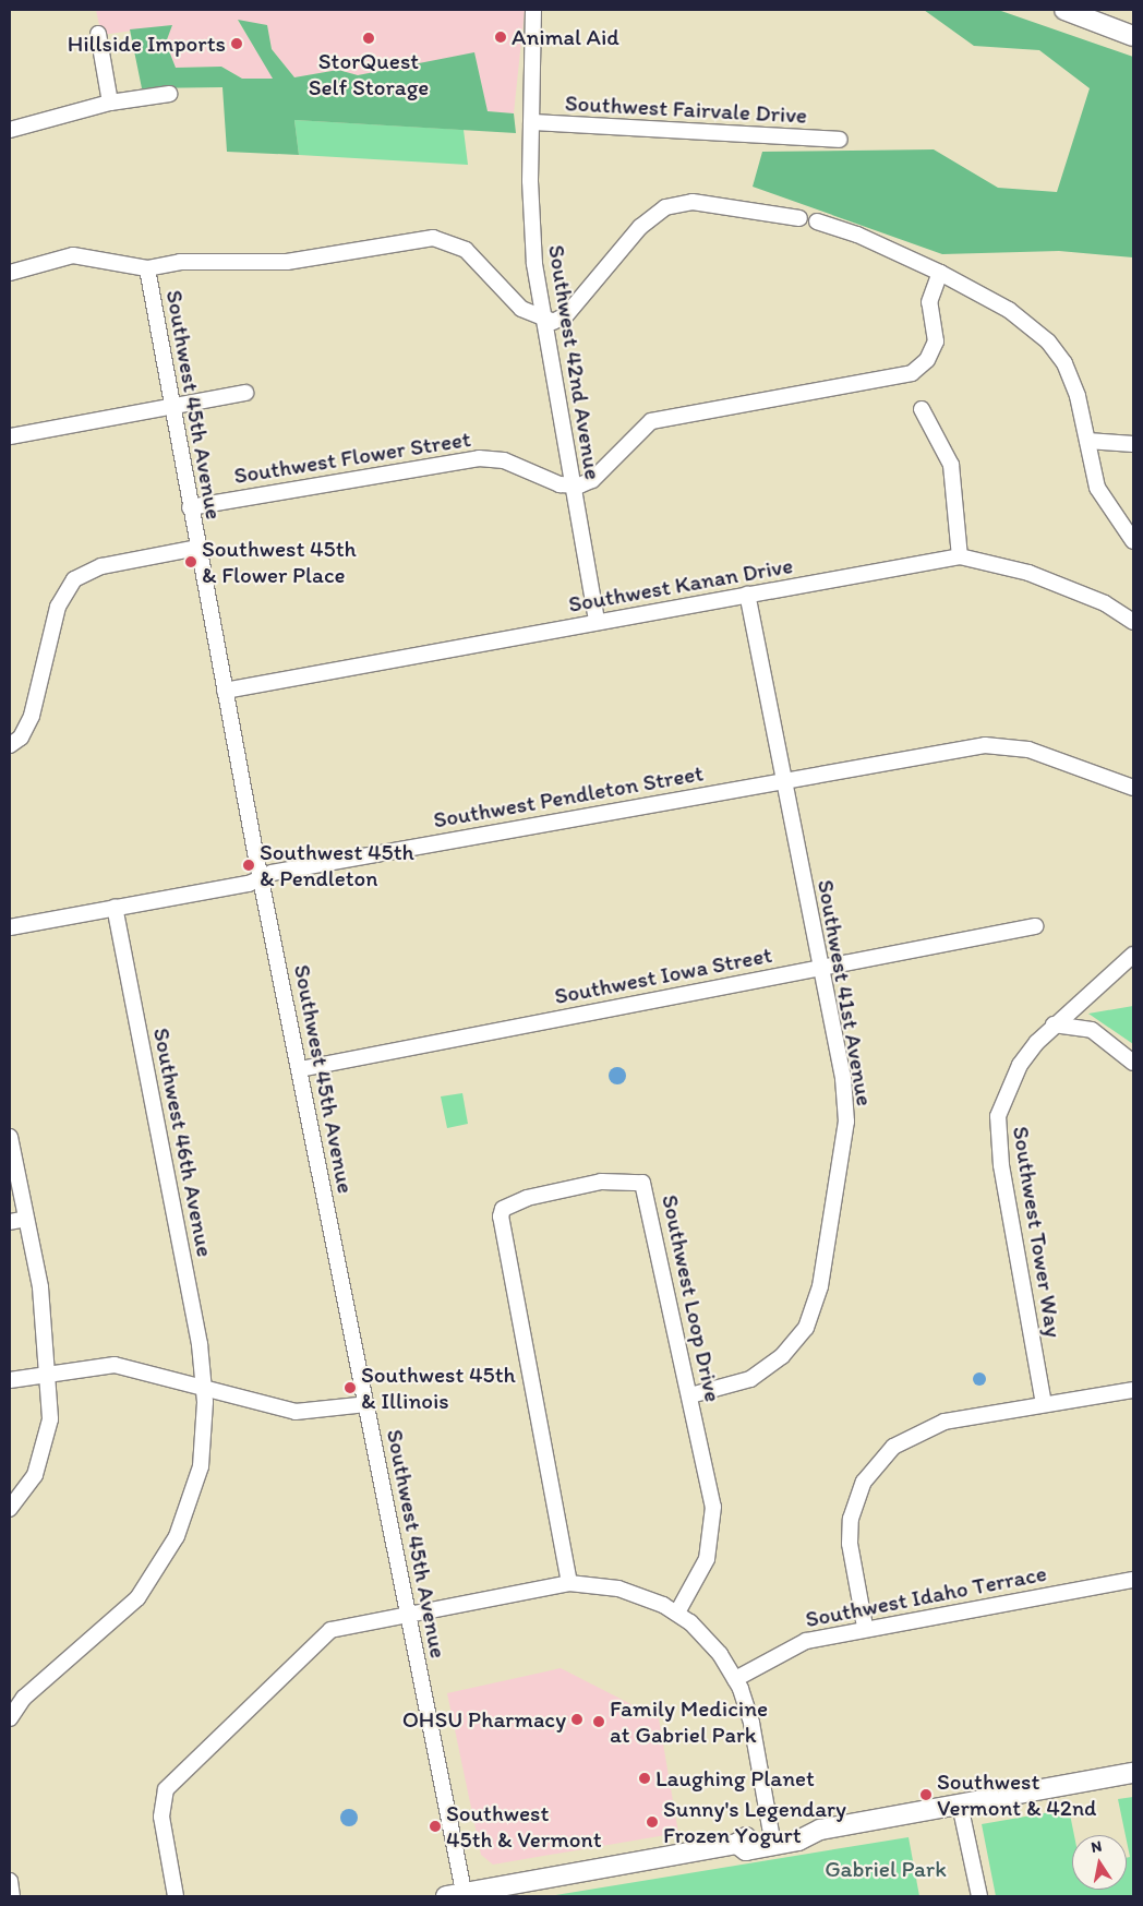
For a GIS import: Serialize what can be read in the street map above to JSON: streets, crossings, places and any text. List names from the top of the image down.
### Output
{
  "streets": {
    "street": [
      "Southwest Fairvale Drive",
      "Southwest 42nd Avenue",
      "Southwest 45th Avenue",
      "Southwest Flower Street",
      "Southwest Kanan Drive",
      "Southwest Pendleton Street",
      "Southwest Iowa Street",
      "Southwest 41st Avenue",
      "Southwest 46th Avenue",
      "Southwest Tower Way",
      "Southwest Loop Drive",
      "Southwest Idaho Terrace"
    ]
  },
  "crossings": [
    ["Southwest Fairvale Drive", "Southwest 42nd Avenue"],
    ["Southwest 42nd Avenue", "Southwest Flower Street"],
    ["Southwest 42nd Avenue", "Southwest Kanan Drive"],
    ["Southwest 45th Avenue", "Southwest Flower Street"],
    ["Southwest 45th Avenue", "Southwest Kanan Drive"],
    ["Southwest 45th Avenue", "Southwest Pendleton Street"],
    ["Southwest 45th Avenue", "Southwest Iowa Street"],
    ["Southwest Kanan Drive", "Southwest 41st Avenue"],
    ["Southwest Pendleton Street", "Southwest 41st Avenue"],
    ["Southwest Pendleton Street", "Southwest 46th Avenue"],
    ["Southwest Iowa Street", "Southwest 41st Avenue"],
    ["Southwest 41st Avenue", "Southwest Loop Drive"]
  ],
  "parks": ["Gabriel Park"],
  "places": [
    "Animal Aid",
    "StorQuest Self Storage",
    "Hillside Imports",
    "Southwest 45th & Flower Place",
    "Southwest 45th & Pendleton",
    "Southwest 45th & Illinois",
    "OHSU Pharmacy",
    "Family Medicine at Gabriel Park",
    "Laughing Planet",
    "Southwest Vermont & 42nd",
    "Sunny's Legendary Frozen Yogurt",
    "Southwest 45th & Vermont"
  ],
  "north": "top"
}
